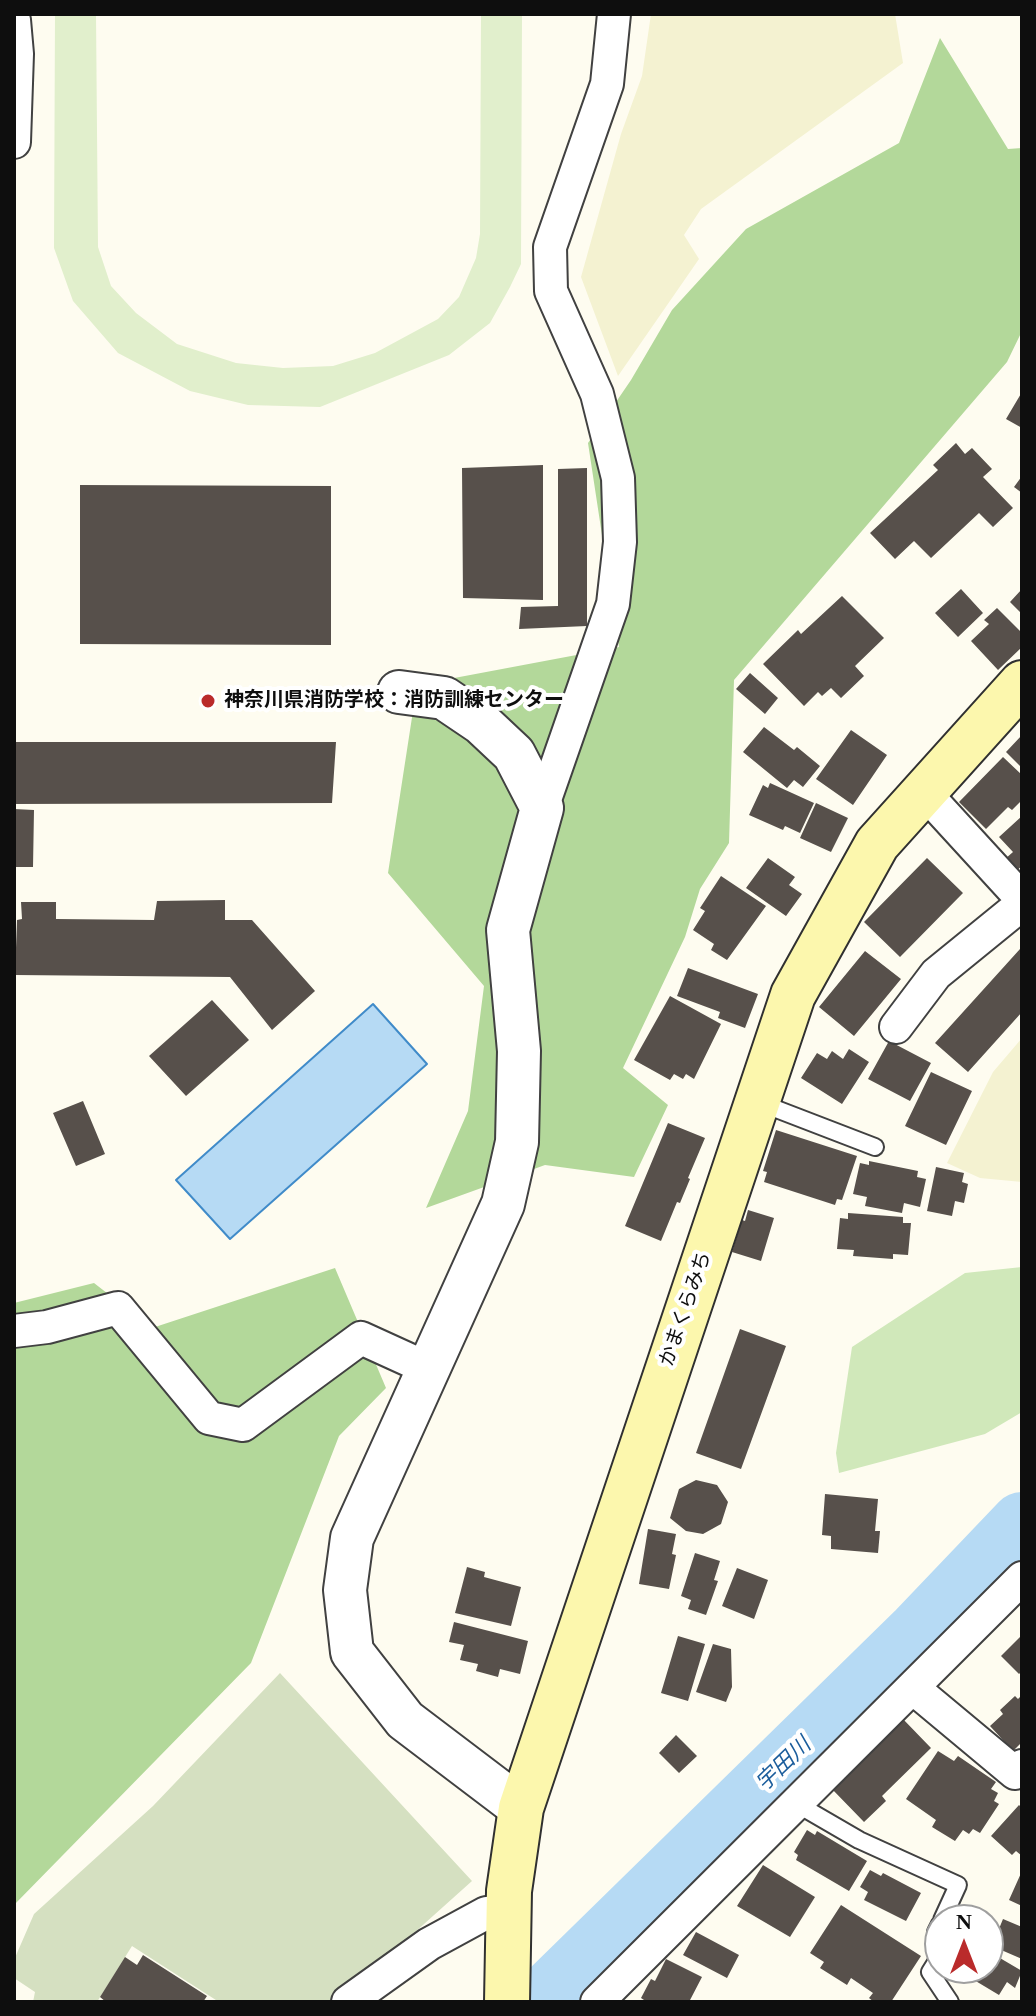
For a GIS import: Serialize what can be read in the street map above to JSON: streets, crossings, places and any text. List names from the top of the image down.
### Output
{
  "streets": {
    "main road": ["かまくらみち"]
  },
  "water": ["宇田川"],
  "places": ["神奈川県消防学校：消防訓練センター"],
  "north": "top"
}
